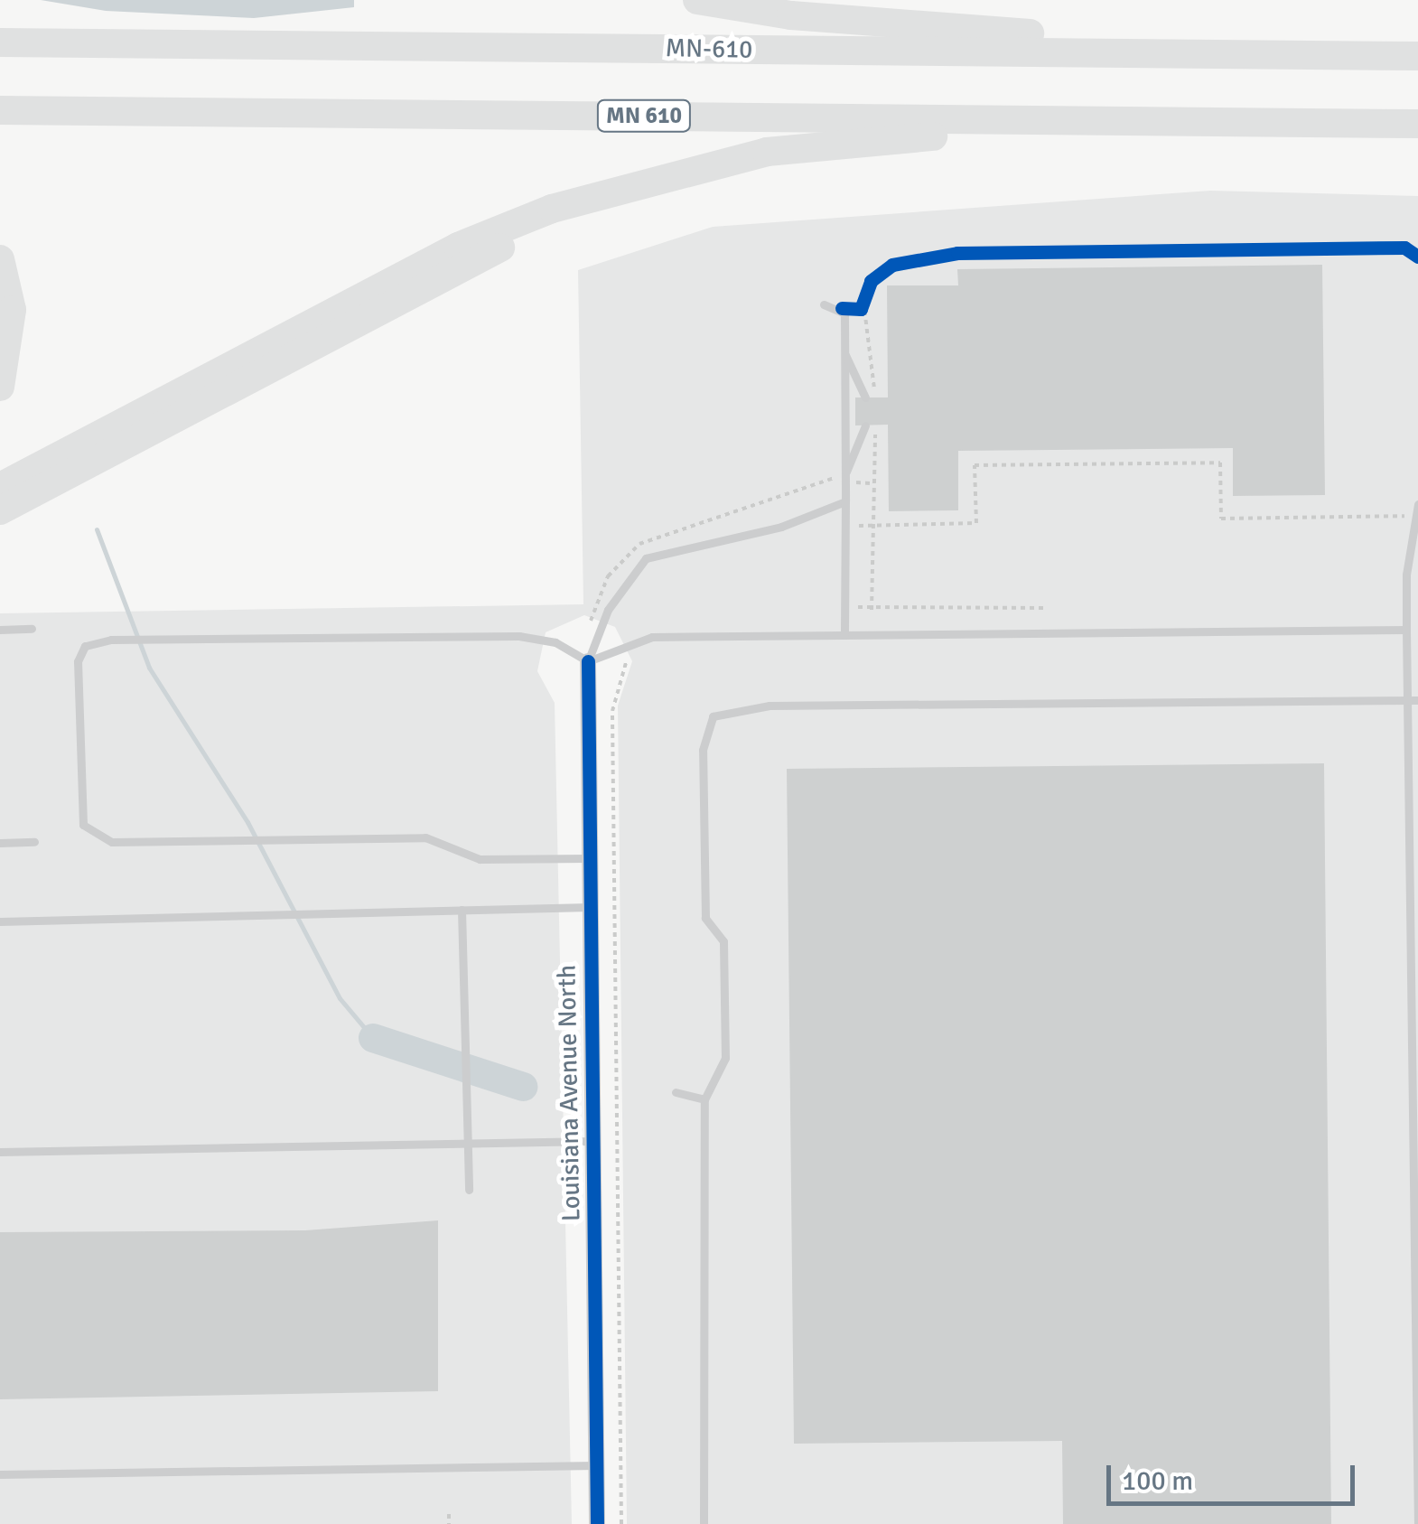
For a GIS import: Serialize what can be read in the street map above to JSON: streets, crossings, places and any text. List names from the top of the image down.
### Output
{
  "streets": {
    "highway": ["MN-610", "MN 610"],
    "street": ["Louisiana Avenue North"]
  },
  "scale_bar": "100 m"
}
